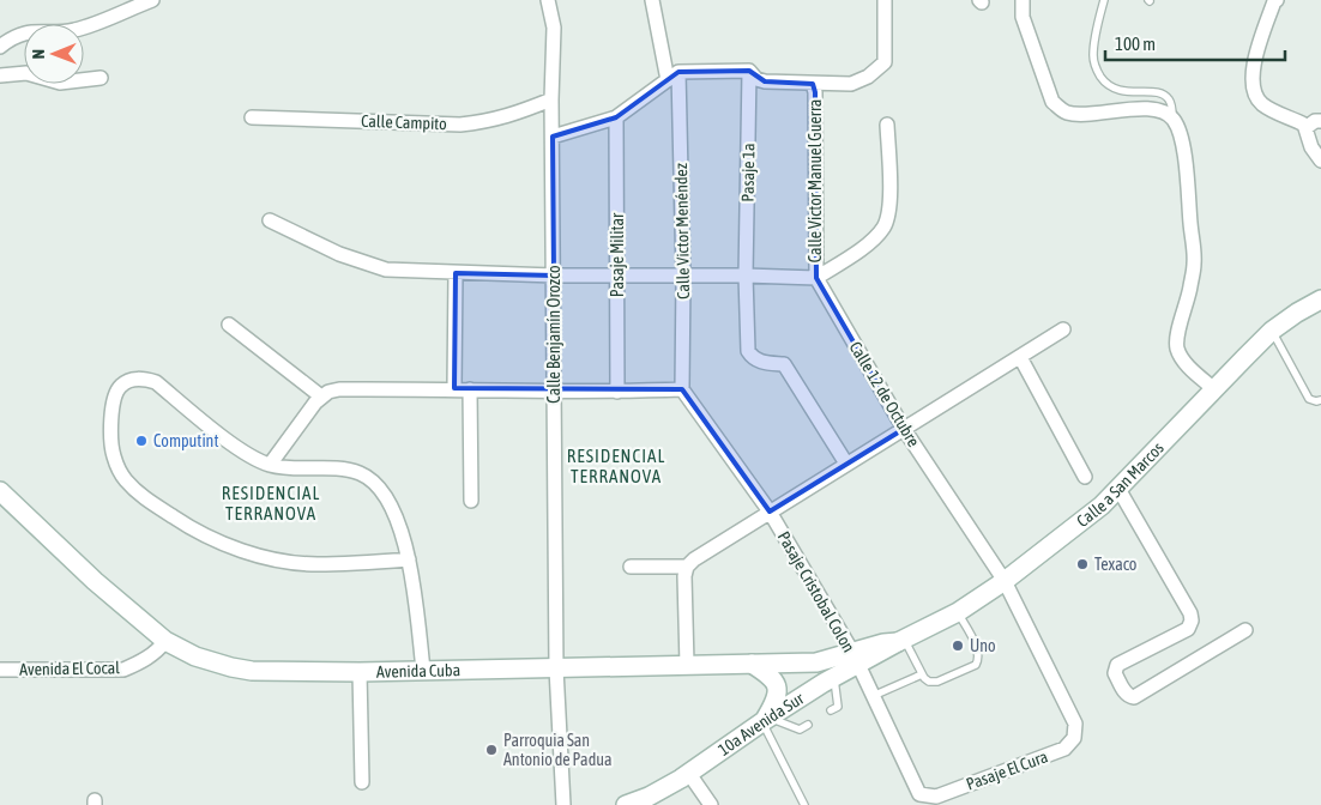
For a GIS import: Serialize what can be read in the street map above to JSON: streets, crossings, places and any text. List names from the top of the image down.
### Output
{
  "streets": {
    "main road": ["Calle a San Marcos", "Avenida Cuba", "10a Avenida Sur"],
    "street": [
      "Calle Campito",
      "Pasaje 1a",
      "Calle Victor Manuel Guerra",
      "Calle Victor Menéndez",
      "Pasaje Militar",
      "Calle Benjamín Orozco",
      "Calle 12 de Octubre",
      "Pasaje Cristobal Colon",
      "Avenida El Cocal",
      "Pasaje El Cura"
    ]
  },
  "crossings": [
    ["Calle Campito", "Calle Benjamín Orozco"],
    ["Calle Victor Manuel Guerra", "Calle 12 de Octubre"],
    ["Calle Victor Menéndez", "Pasaje Cristobal Colon"],
    ["Calle Benjamín Orozco", "Avenida Cuba"],
    ["Calle 12 de Octubre", "Calle a San Marcos"],
    ["Calle 12 de Octubre", "Pasaje El Cura"],
    ["Calle a San Marcos", "Avenida Cuba"],
    ["Pasaje Cristobal Colon", "Avenida Cuba"],
    ["Pasaje Cristobal Colon", "10a Avenida Sur"],
    ["Pasaje Cristobal Colon", "Pasaje El Cura"],
    ["Avenida El Cocal", "Avenida Cuba"],
    ["Avenida Cuba", "10a Avenida Sur"]
  ],
  "districts": ["RESIDENCIAL TERRANOVA", "RESIDENCIAL TERRANOVA"],
  "places": [
    "Computint",
    "Texaco",
    "Uno",
    "Parroquia San Antonio de Padua"
  ],
  "scale_bar": "100 m",
  "north": "left"
}
